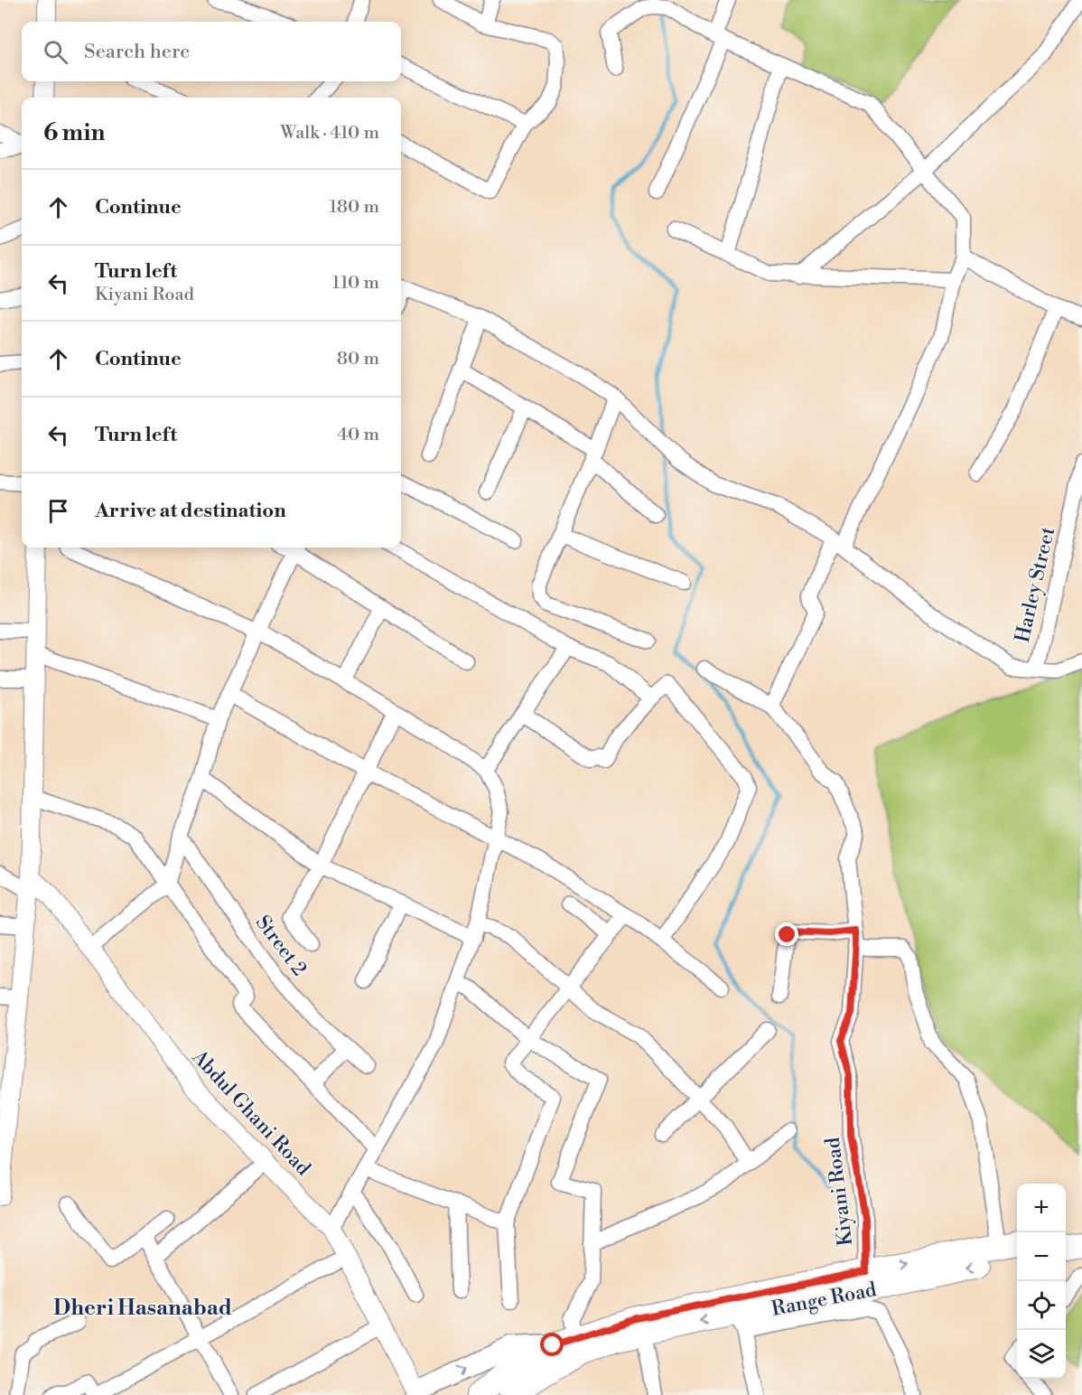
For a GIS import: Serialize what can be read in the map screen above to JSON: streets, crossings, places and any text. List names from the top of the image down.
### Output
{
  "streets": {
    "main road": ["Range Road"],
    "street": [
      "Harley Street",
      "Street 2",
      "Abdul Ghani Road",
      "Kiyani Road"
    ]
  },
  "districts": ["Dheri Hasanabad"],
  "page": {
    "search": "Search here",
    "heading": ["6 min", "Walk · 410 m"],
    "list": [
      ["Continue", "180 m"],
      ["Turn left", "Kiyani Road", "110 m"],
      ["Continue", "80 m"],
      ["Turn left", "40 m"],
      "Arrive at destination"
    ],
    "map_buttons": ["+", "−"]
  }
}
